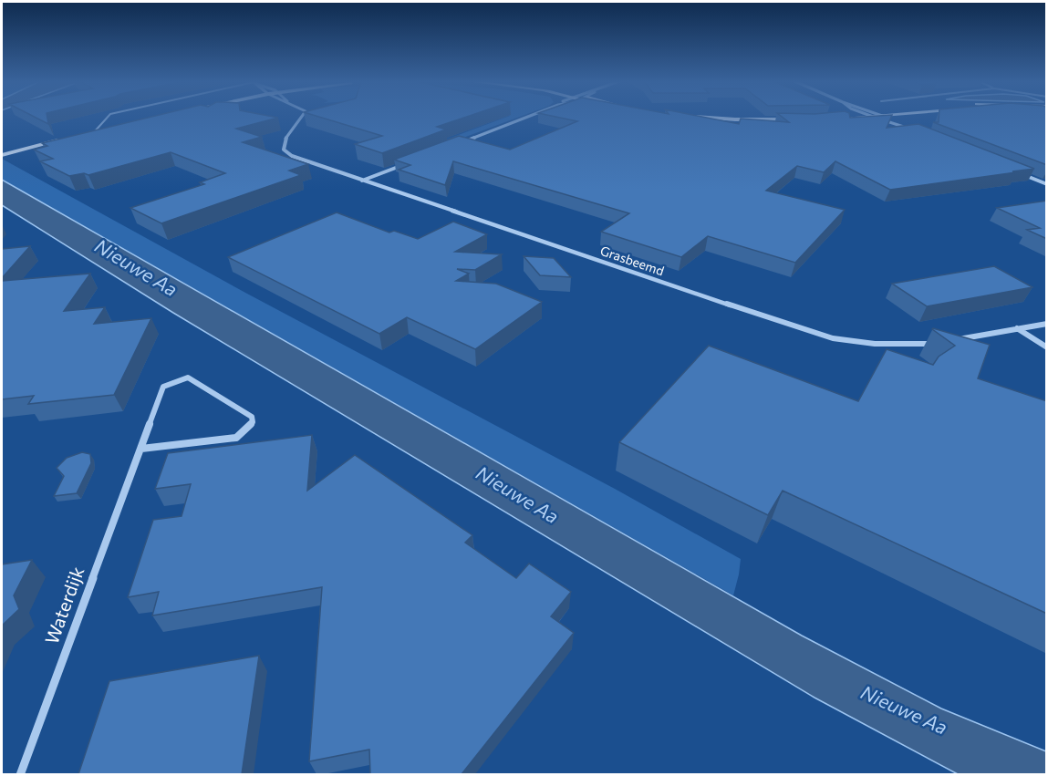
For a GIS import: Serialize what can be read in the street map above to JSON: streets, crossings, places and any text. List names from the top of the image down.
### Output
{
  "streets": {
    "street": ["Grasbeemd", "Waterdijk"]
  },
  "water": ["Nieuwe Aa"]
}
